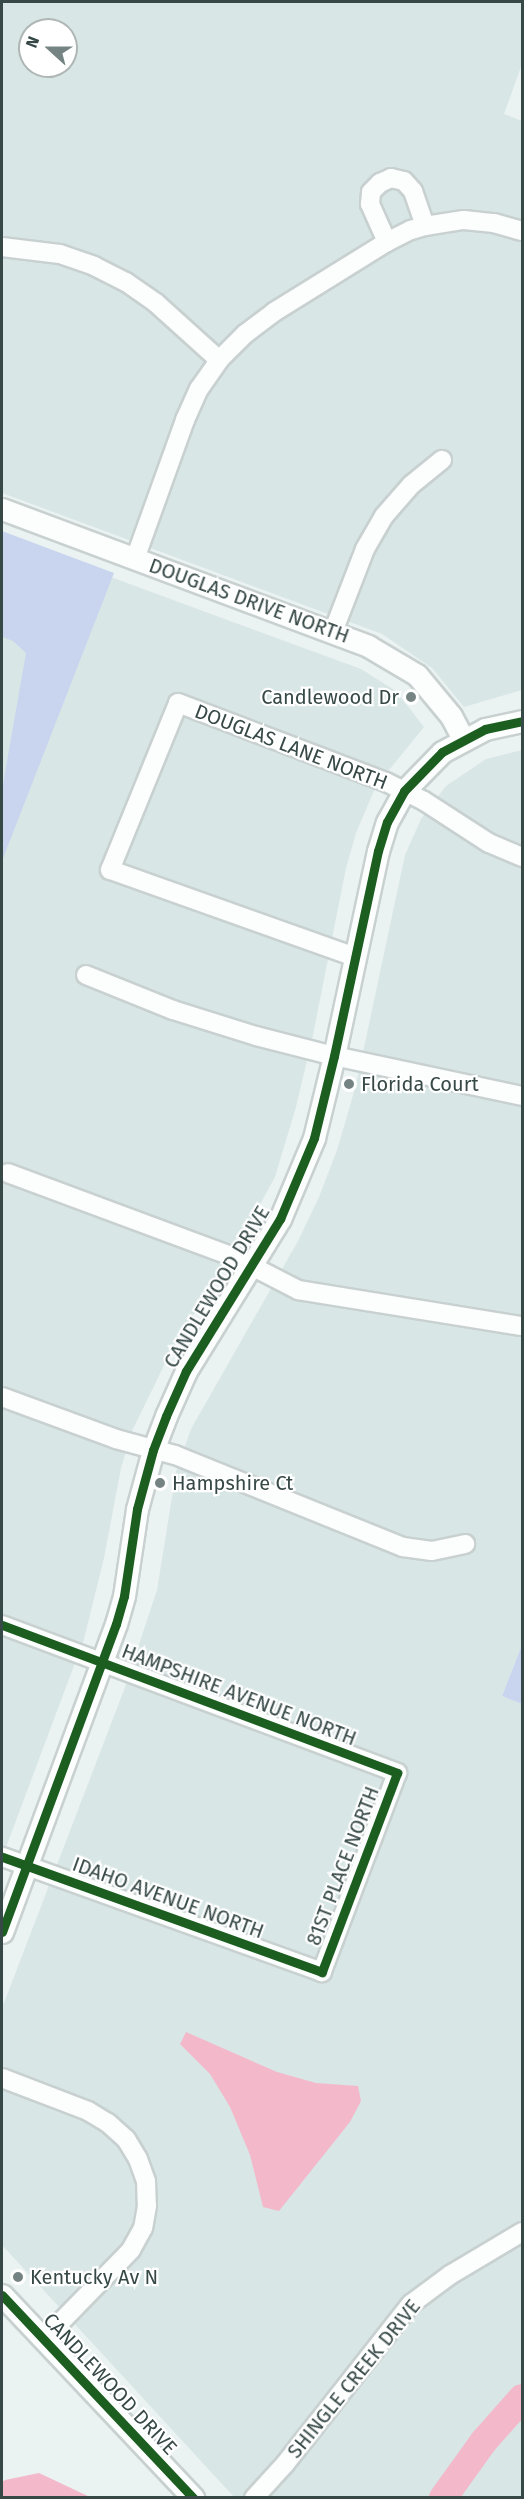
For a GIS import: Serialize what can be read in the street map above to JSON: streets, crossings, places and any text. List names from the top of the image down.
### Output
{
  "streets": {
    "street": [
      "DOUGLAS DRIVE NORTH",
      "DOUGLAS LANE NORTH",
      "CANDLEWOOD DRIVE",
      "HAMPSHIRE AVENUE NORTH",
      "81ST PLACE NORTH",
      "IDAHO AVENUE NORTH",
      "SHINGLE CREEK DRIVE"
    ]
  },
  "crossings": [
    ["DOUGLAS DRIVE NORTH", "CANDLEWOOD DRIVE"],
    ["DOUGLAS LANE NORTH", "CANDLEWOOD DRIVE"],
    ["CANDLEWOOD DRIVE", "HAMPSHIRE AVENUE NORTH"],
    ["CANDLEWOOD DRIVE", "IDAHO AVENUE NORTH"],
    ["HAMPSHIRE AVENUE NORTH", "81ST PLACE NORTH"],
    ["81ST PLACE NORTH", "IDAHO AVENUE NORTH"]
  ],
  "places": [
    "Candlewood Dr",
    "Florida Court",
    "Hampshire Ct",
    "Kentucky Av N"
  ],
  "north": "left"
}
